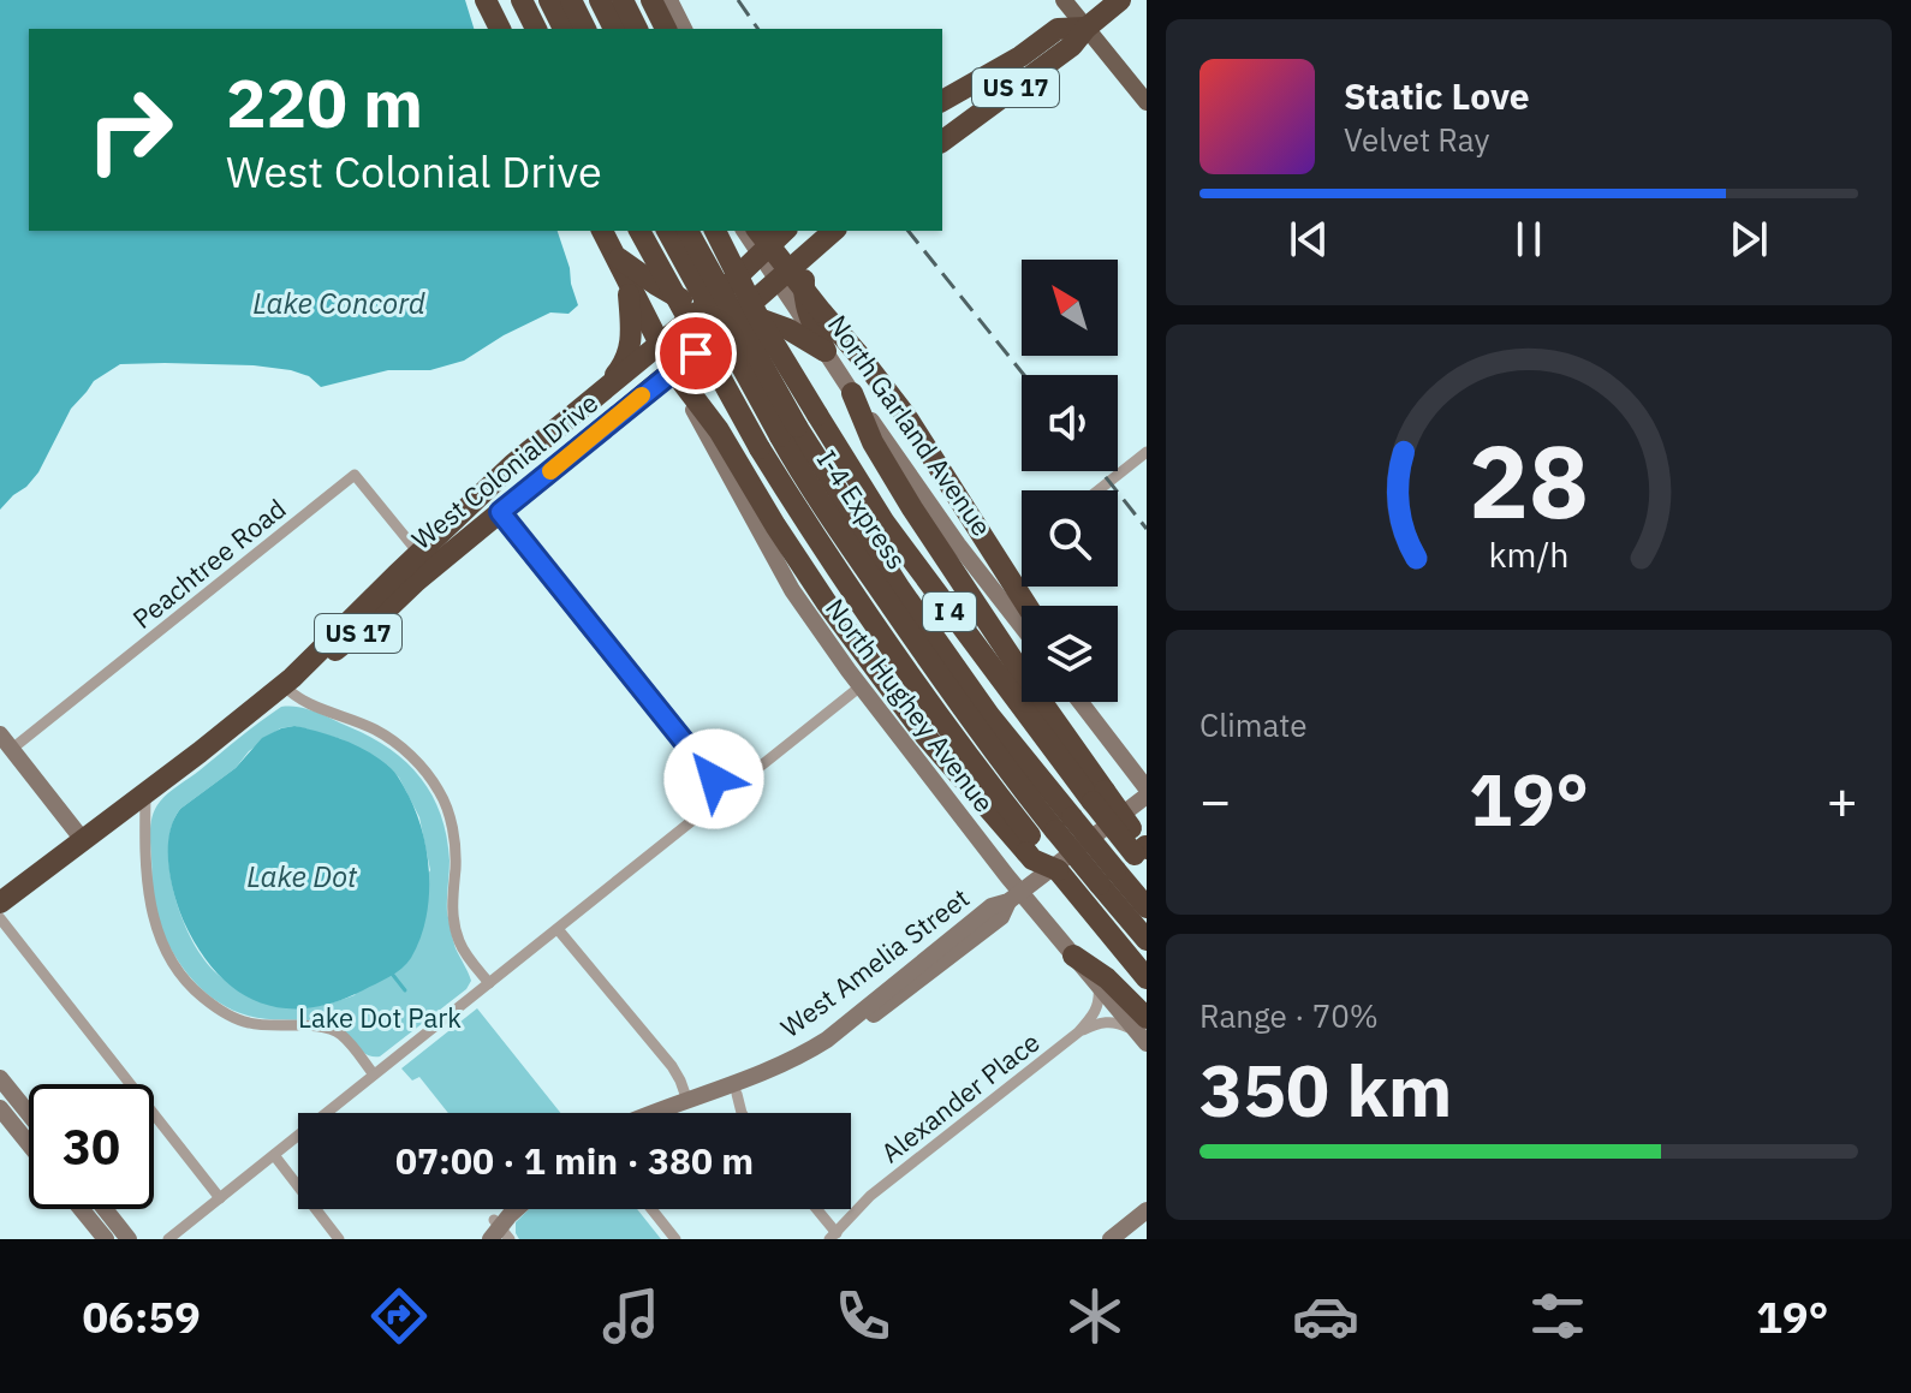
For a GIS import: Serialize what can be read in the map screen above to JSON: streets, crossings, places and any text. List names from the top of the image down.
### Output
{
  "streets": {
    "highway": [
      "US 17",
      "West Colonial Drive",
      "I-4 Express",
      "I 4"
    ],
    "street": [
      "North Garland Avenue",
      "Peachtree Road",
      "North Hughey Avenue",
      "West Amelia Street",
      "Alexander Place"
    ]
  },
  "crossings": [
    ["North Garland Avenue", "West Colonial Drive"],
    ["West Colonial Drive", "Peachtree Road"],
    ["West Colonial Drive", "North Hughey Avenue"],
    ["I-4 Express", "I 4"],
    ["North Hughey Avenue", "West Amelia Street"],
    ["North Hughey Avenue", "Alexander Place"]
  ],
  "water": ["Lake Concord", "Lake Dot"],
  "parks": ["Lake Dot Park"],
  "north": "top left",
  "page": {
    "turn": ["220 m", "West Colonial Drive"],
    "song": ["Static Love", "Velvet Ray"],
    "tile": [
      "Climate",
      ["Range · 70%", "350 km"]
    ],
    "heat": ["−", "19°", "+"],
    "limit": "30",
    "trip": "07:00 · 1 min · 380 m",
    "tabs": ["06:59", "19°"],
    "gauge": ["28", "km/h"]
  }
}
